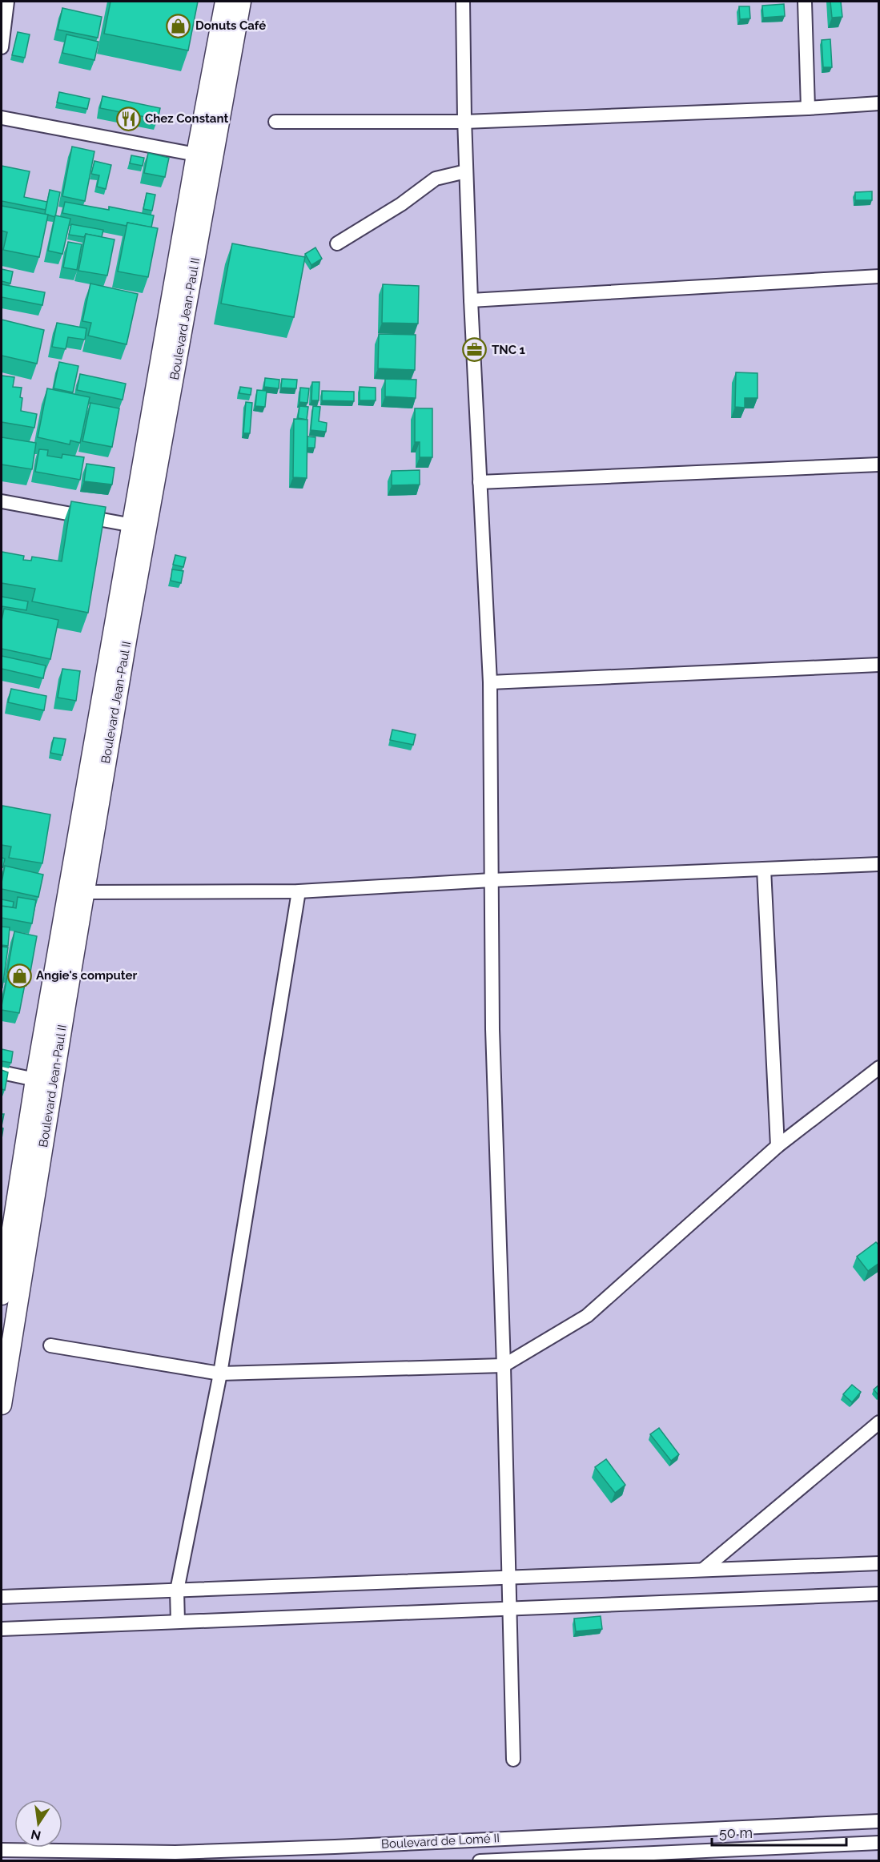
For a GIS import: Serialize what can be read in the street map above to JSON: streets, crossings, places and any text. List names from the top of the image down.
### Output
{
  "streets": {
    "main road": ["Boulevard Jean-Paul II"],
    "street": ["Boulevard de Lomé II"]
  },
  "places": {
    "shop": ["Donuts Café", "Angie's computer"],
    "restaurant": ["Chez Constant"],
    "office": ["TNC 1"]
  },
  "scale_bar": "50 m",
  "north": "bottom"
}
